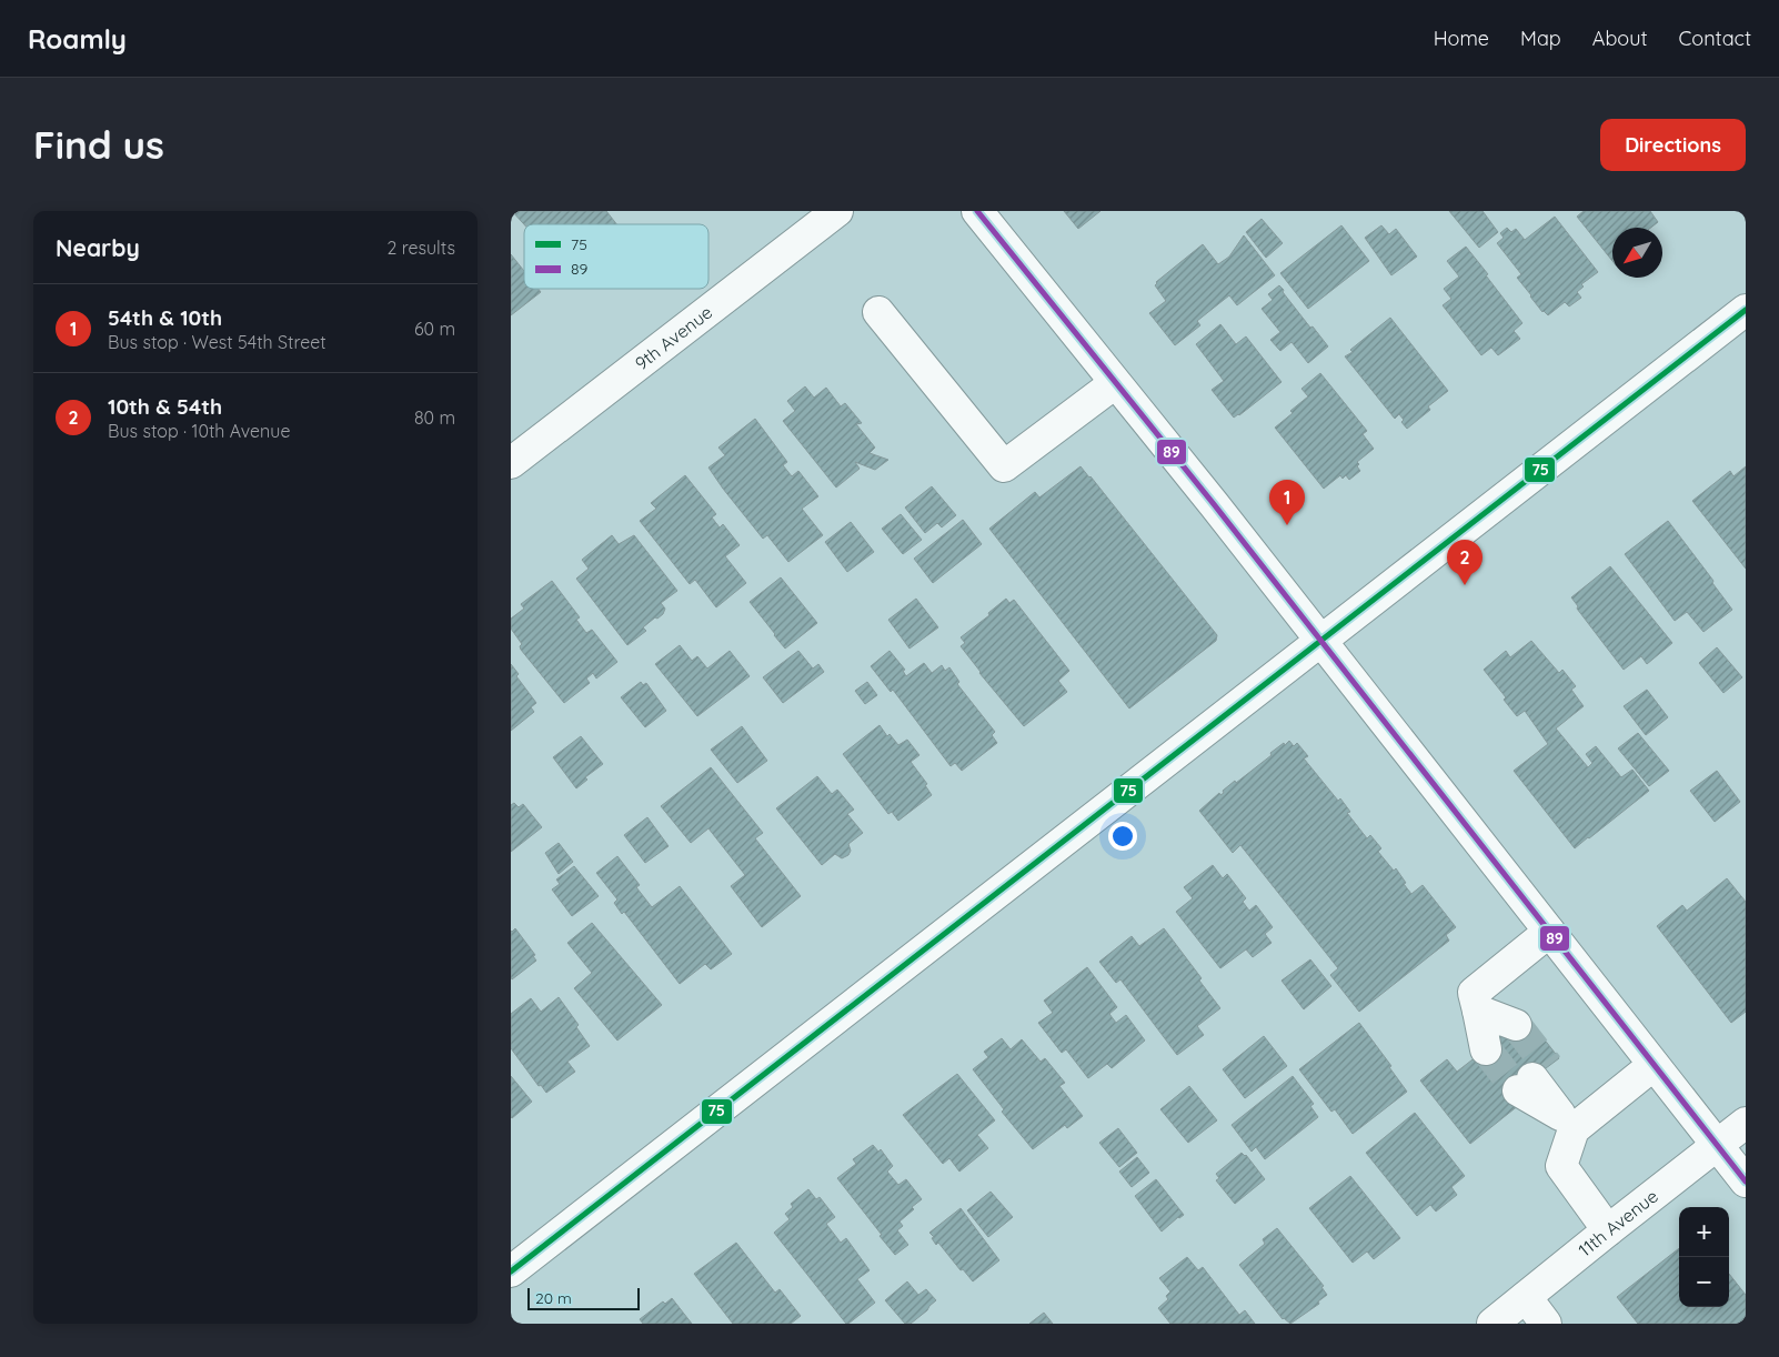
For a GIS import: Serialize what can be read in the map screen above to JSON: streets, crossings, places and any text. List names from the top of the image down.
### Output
{
  "streets": {
    "street": ["9th Avenue", "11th Avenue"]
  },
  "lines": ["transit line 89", "transit line 75"],
  "legend": ["75", "89"],
  "scale_bar": "20 m",
  "north": "bottom left",
  "page": {
    "header": "Roamly",
    "nav": [
      "Home",
      "Map",
      "About",
      "Contact"
    ],
    "buttons": "Directions",
    "title": "Find us",
    "heading": ["Nearby", "2 results"],
    "list": [
      {
        "mark": "1",
        "name": "54th & 10th",
        "note": "Bus stop · West 54th Street",
        "value": "60 m"
      },
      {
        "mark": "2",
        "name": "10th & 54th",
        "note": "Bus stop · 10th Avenue",
        "value": "80 m"
      }
    ],
    "pins": ["1", "2"],
    "map_buttons": ["+", "−"],
    "scale": "20 m"
  }
}
